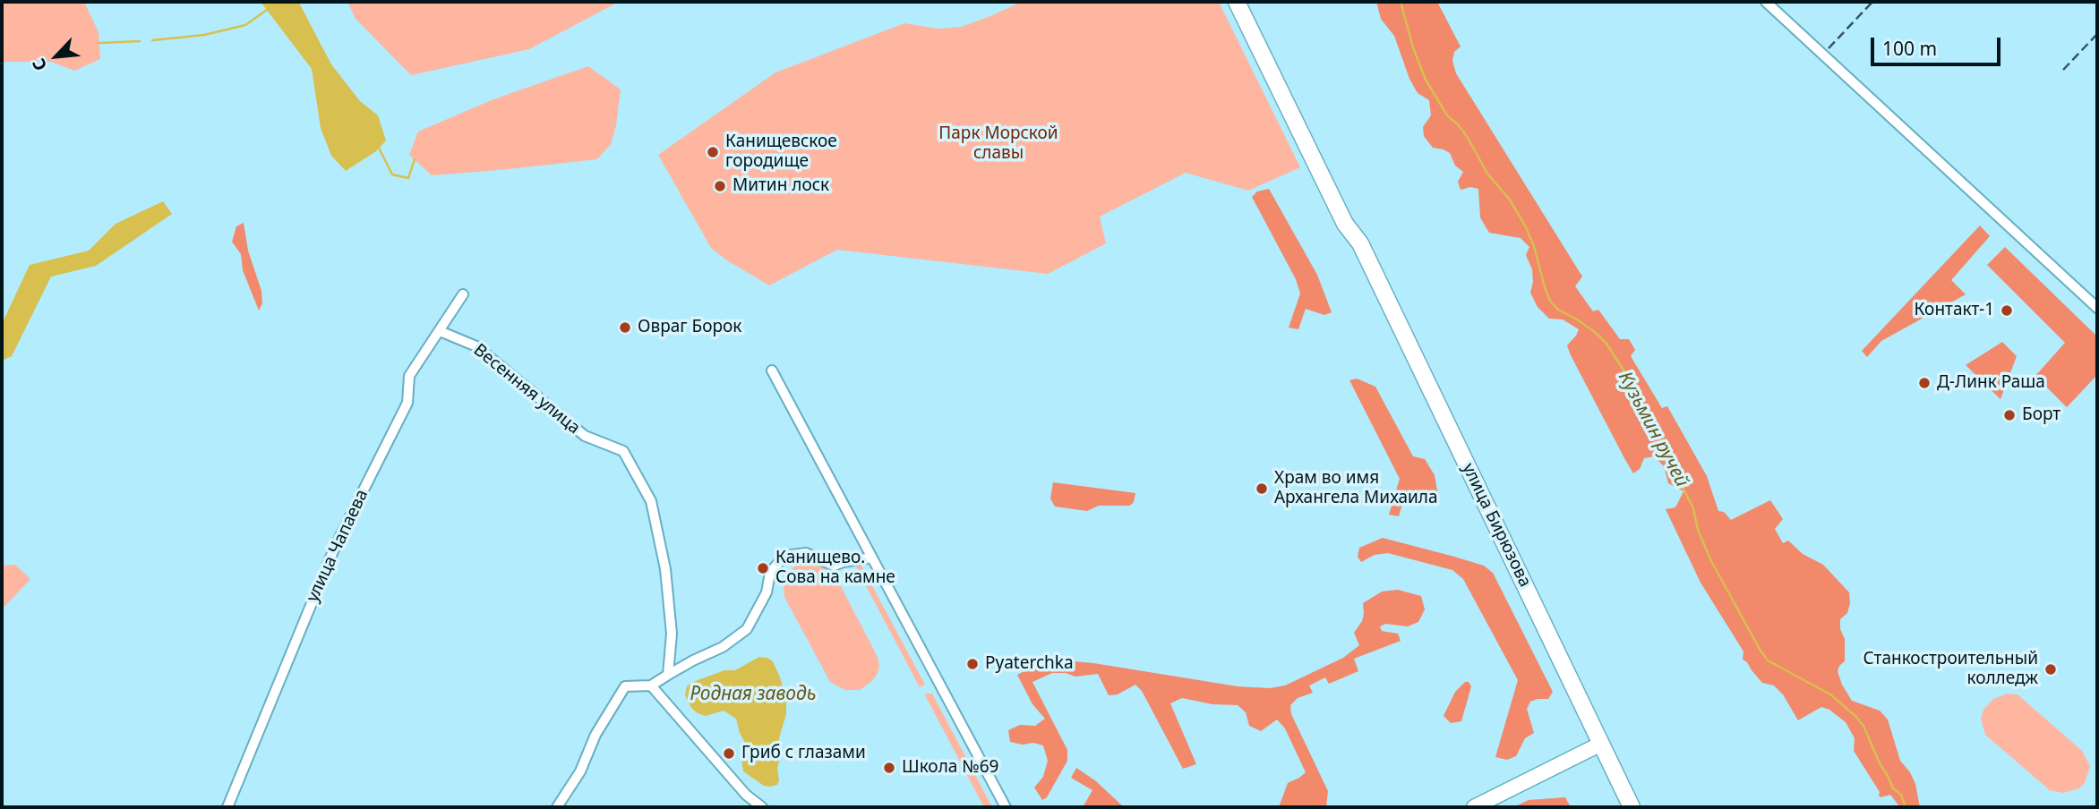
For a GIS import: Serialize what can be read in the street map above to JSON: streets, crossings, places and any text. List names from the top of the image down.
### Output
{
  "streets": {
    "main road": ["улица Бирюзова"],
    "street": ["Весенняя улица", "улица Чапаева"]
  },
  "crossings": [
    ["Весенняя улица", "улица Чапаева"]
  ],
  "water": ["Кузьмин ручей", "Родная заводь"],
  "parks": ["Парк Морской славы"],
  "places": [
    "Канищевское городище",
    "Митин лоск",
    "Контакт-1",
    "Овраг Борок",
    "Д-Линк Раша",
    "Борт",
    "Храм во имя Архангела Михаила",
    "Канищево. Сова на камне",
    "Pyaterchka",
    "Станкостроительный колледж",
    "Гриб с глазами",
    "Школа №69"
  ],
  "scale_bar": "100 m",
  "north": "bottom left"
}
